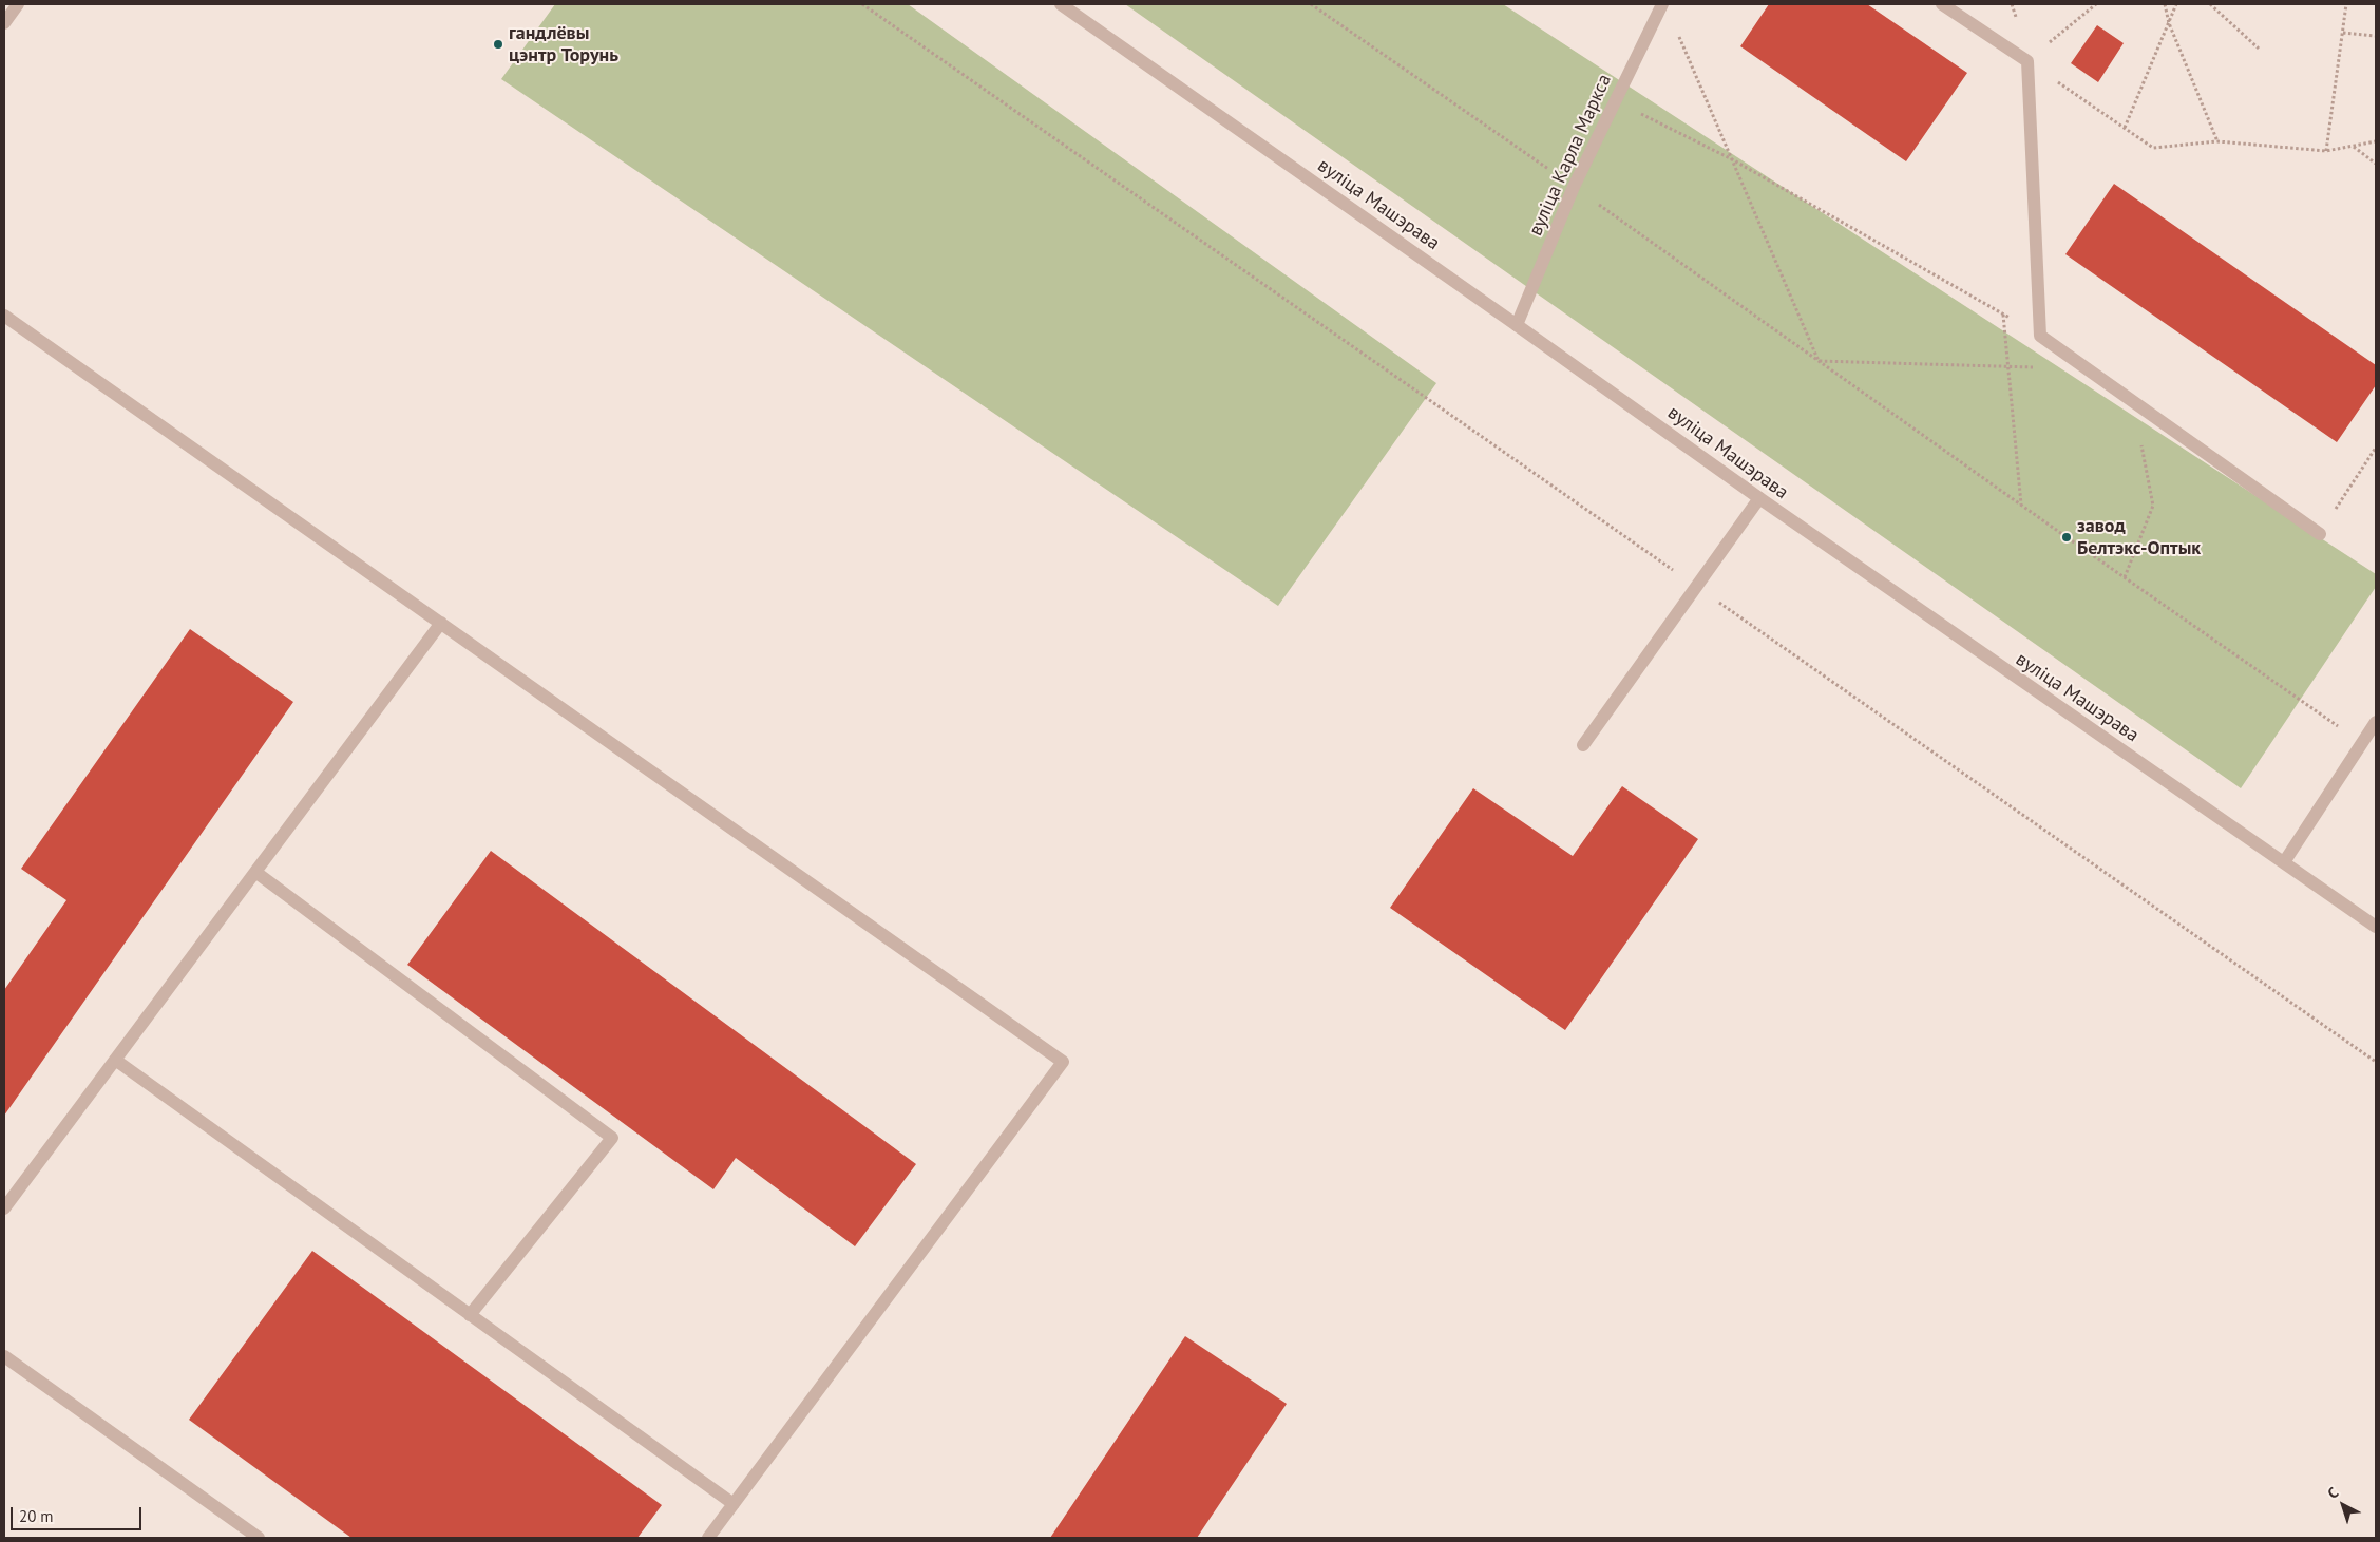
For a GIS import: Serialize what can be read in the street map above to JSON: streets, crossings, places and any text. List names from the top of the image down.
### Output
{
  "streets": {
    "street": ["вуліца Карла Маркса", "вуліца Машэрава"]
  },
  "crossings": [
    ["вуліца Карла Маркса", "вуліца Машэрава"]
  ],
  "places": ["гандлёвы цэнтр Торунь", "завод Белтэкс-Оптык"],
  "scale_bar": "20 m",
  "north": "top left"
}
